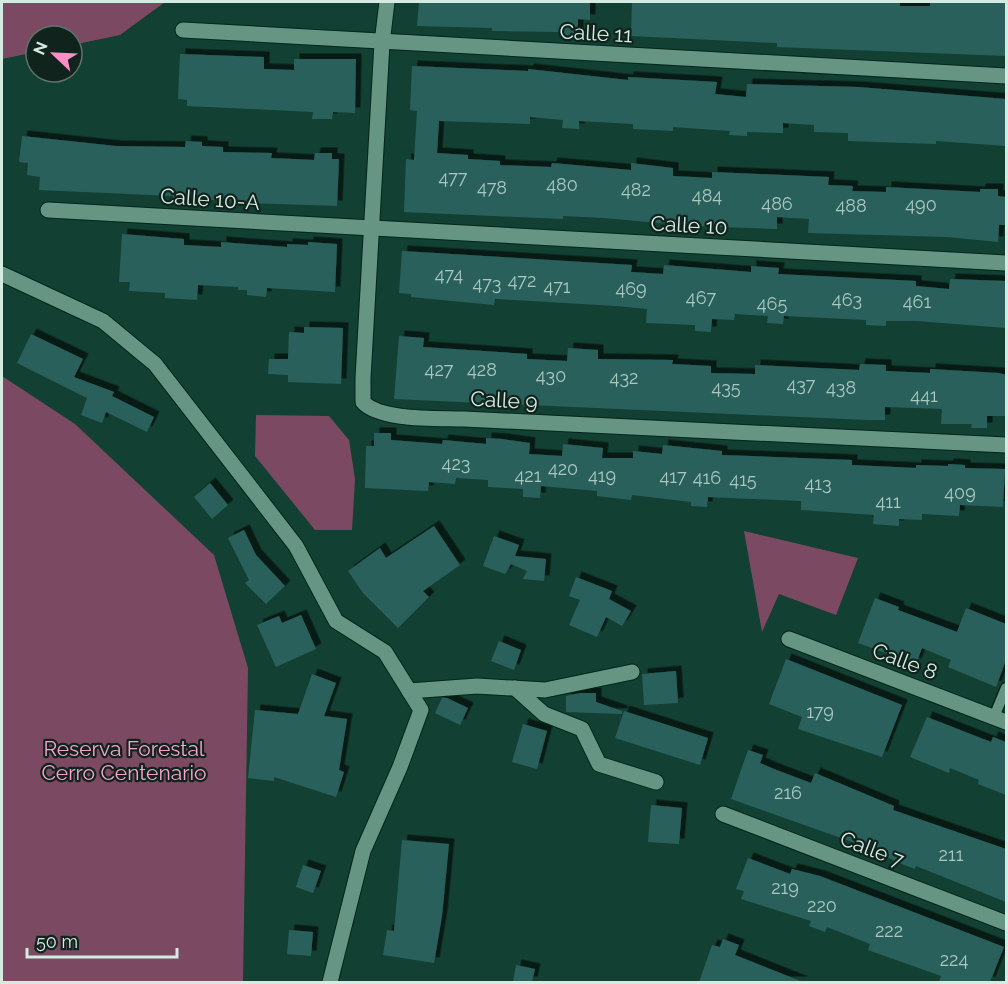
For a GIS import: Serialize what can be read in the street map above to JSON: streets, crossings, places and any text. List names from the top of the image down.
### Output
{
  "streets": {
    "street": [
      "Calle 11",
      "Calle 10-A",
      "Calle 10",
      "Calle 9",
      "Calle 8",
      "Calle 7"
    ]
  },
  "crossings": [
    ["Calle 11", "Calle 9"],
    ["Calle 10-A", "Calle 10"],
    ["Calle 10-A", "Calle 9"],
    ["Calle 10", "Calle 9"]
  ],
  "parks": ["Reserva Forestal Cerro Centenario"],
  "house_numbers": [
    "477",
    "480",
    "478",
    "482",
    "484",
    "486",
    "490",
    "488",
    "474",
    "472",
    "473",
    "471",
    "469",
    "467",
    "463",
    "461",
    "465",
    "427",
    "428",
    "430",
    "432",
    "437",
    "435",
    "438",
    "441",
    "423",
    "420",
    "421",
    "419",
    "417",
    "416",
    "415",
    "413",
    "409",
    "411",
    "179",
    "216",
    "211",
    "219",
    "220",
    "222",
    "224"
  ],
  "scale_bar": "50 m",
  "north": "top left"
}
